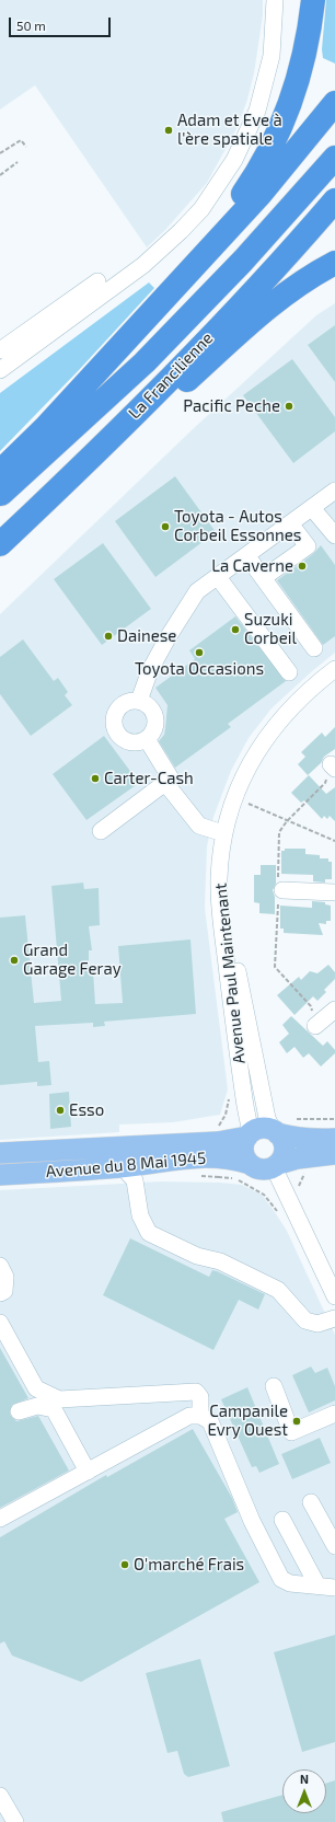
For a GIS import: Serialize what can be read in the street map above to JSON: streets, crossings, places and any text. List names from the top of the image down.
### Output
{
  "streets": {
    "highway": ["La Francilienne"],
    "main road": ["Avenue du 8 Mai 1945"],
    "street": ["Avenue Paul Maintenant"]
  },
  "crossings": [
    ["Avenue Paul Maintenant", "Avenue du 8 Mai 1945"]
  ],
  "places": [
    "Adam et Eve à l'ère spatiale",
    "Pacific Peche",
    "Toyota - Autos Corbeil Essonnes",
    "La Caverne",
    "Suzuki Corbeil",
    "Dainese",
    "Toyota Occasions",
    "Carter-Cash",
    "Grand Garage Feray",
    "Esso",
    "Campanile Evry Ouest",
    "O'marché Frais"
  ],
  "scale_bar": "50 m",
  "north": "top"
}
